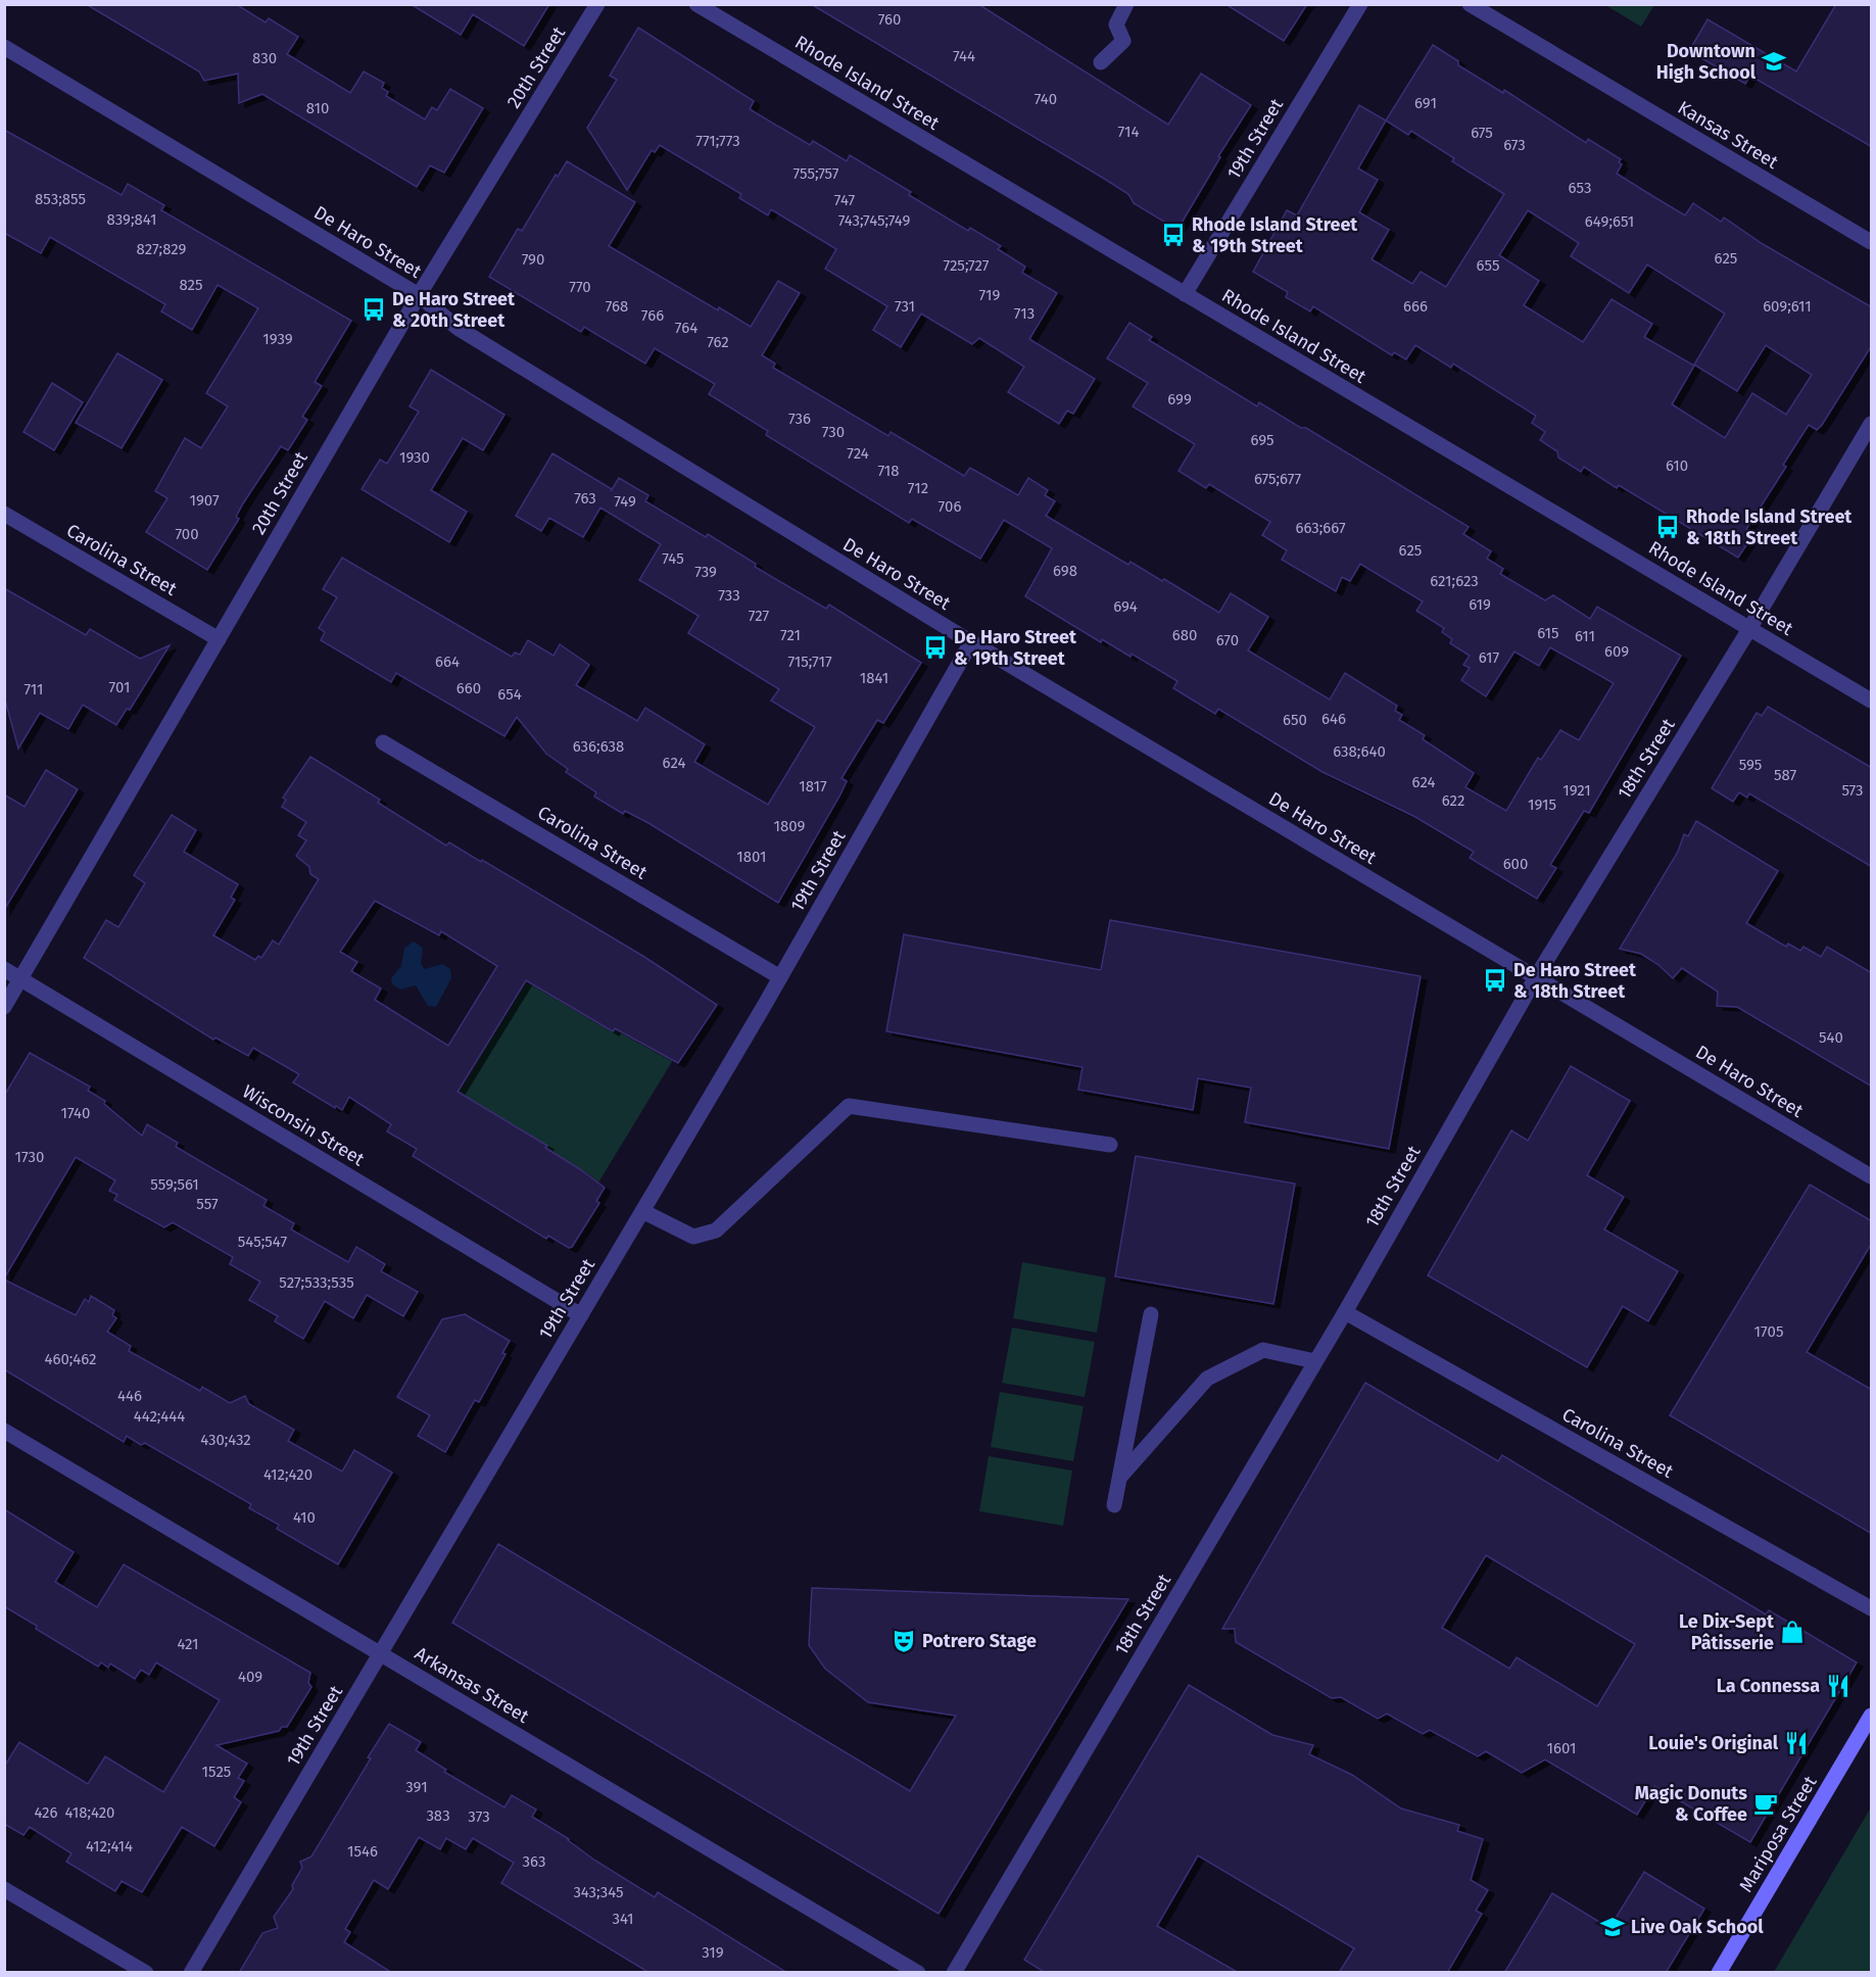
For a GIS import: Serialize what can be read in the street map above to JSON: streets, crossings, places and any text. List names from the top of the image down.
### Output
{
  "streets": {
    "street": [
      "20th Street",
      "Rhode Island Street",
      "Kansas Street",
      "19th Street",
      "De Haro Street",
      "Carolina Street",
      "18th Street",
      "Wisconsin Street",
      "Arkansas Street",
      "Mariposa Street"
    ]
  },
  "crossings": [
    ["20th Street", "De Haro Street"],
    ["20th Street", "Carolina Street"],
    ["20th Street", "Wisconsin Street"],
    ["Rhode Island Street", "19th Street"],
    ["Rhode Island Street", "18th Street"],
    ["19th Street", "De Haro Street"],
    ["19th Street", "Carolina Street"],
    ["19th Street", "Wisconsin Street"],
    ["19th Street", "Arkansas Street"],
    ["De Haro Street", "18th Street"],
    ["Carolina Street", "18th Street"]
  ],
  "places": {
    "school or university": ["Downtown High School", "Live Oak School"],
    "bus stop": [
      "Rhode Island Street & 19th Street",
      "De Haro Street & 20th Street",
      "Rhode Island Street & 18th Street",
      "De Haro Street & 19th Street",
      "De Haro Street & 18th Street"
    ],
    "shop": ["Le Dix-Sept Pâtisserie"],
    "theatre": ["Potrero Stage"],
    "restaurant": ["La Connessa", "Louie's Original"],
    "cafe": ["Magic Donuts & Coffee"]
  },
  "house_numbers": [
    "760",
    "744",
    "830",
    "740",
    "691",
    "810",
    "714",
    "675",
    "771;773",
    "673",
    "755;757",
    "653",
    "853;855",
    "747",
    "839;841",
    "743;745;749",
    "649;651",
    "827;829",
    "625",
    "790",
    "725;727",
    "655",
    "825",
    "770",
    "719",
    "768",
    "731",
    "666",
    "609;611",
    "713",
    "766",
    "764",
    "1939",
    "762",
    "699",
    "736",
    "730",
    "695",
    "724",
    "1930",
    "610",
    "718",
    "675;677",
    "712",
    "763",
    "1907",
    "749",
    "706",
    "663;667",
    "700",
    "625",
    "745",
    "698",
    "739",
    "621;623",
    "733",
    "619",
    "694",
    "727",
    "615",
    "721",
    "680",
    "611",
    "670",
    "609",
    "617",
    "664",
    "715;717",
    "1841",
    "701",
    "660",
    "711",
    "654",
    "646",
    "650",
    "636;638",
    "638;640",
    "624",
    "595",
    "587",
    "624",
    "1817",
    "1921",
    "573",
    "622",
    "1915",
    "1809",
    "1801",
    "600",
    "540",
    "1740",
    "1730",
    "559;561",
    "557",
    "545;547",
    "527;533;535",
    "1705",
    "460;462",
    "446",
    "442;444",
    "430;432",
    "412;420",
    "410",
    "421",
    "409",
    "1601",
    "1525",
    "391",
    "426",
    "418;420",
    "383",
    "373",
    "412;414",
    "1546",
    "363",
    "343;345",
    "341",
    "319"
  ]
}
